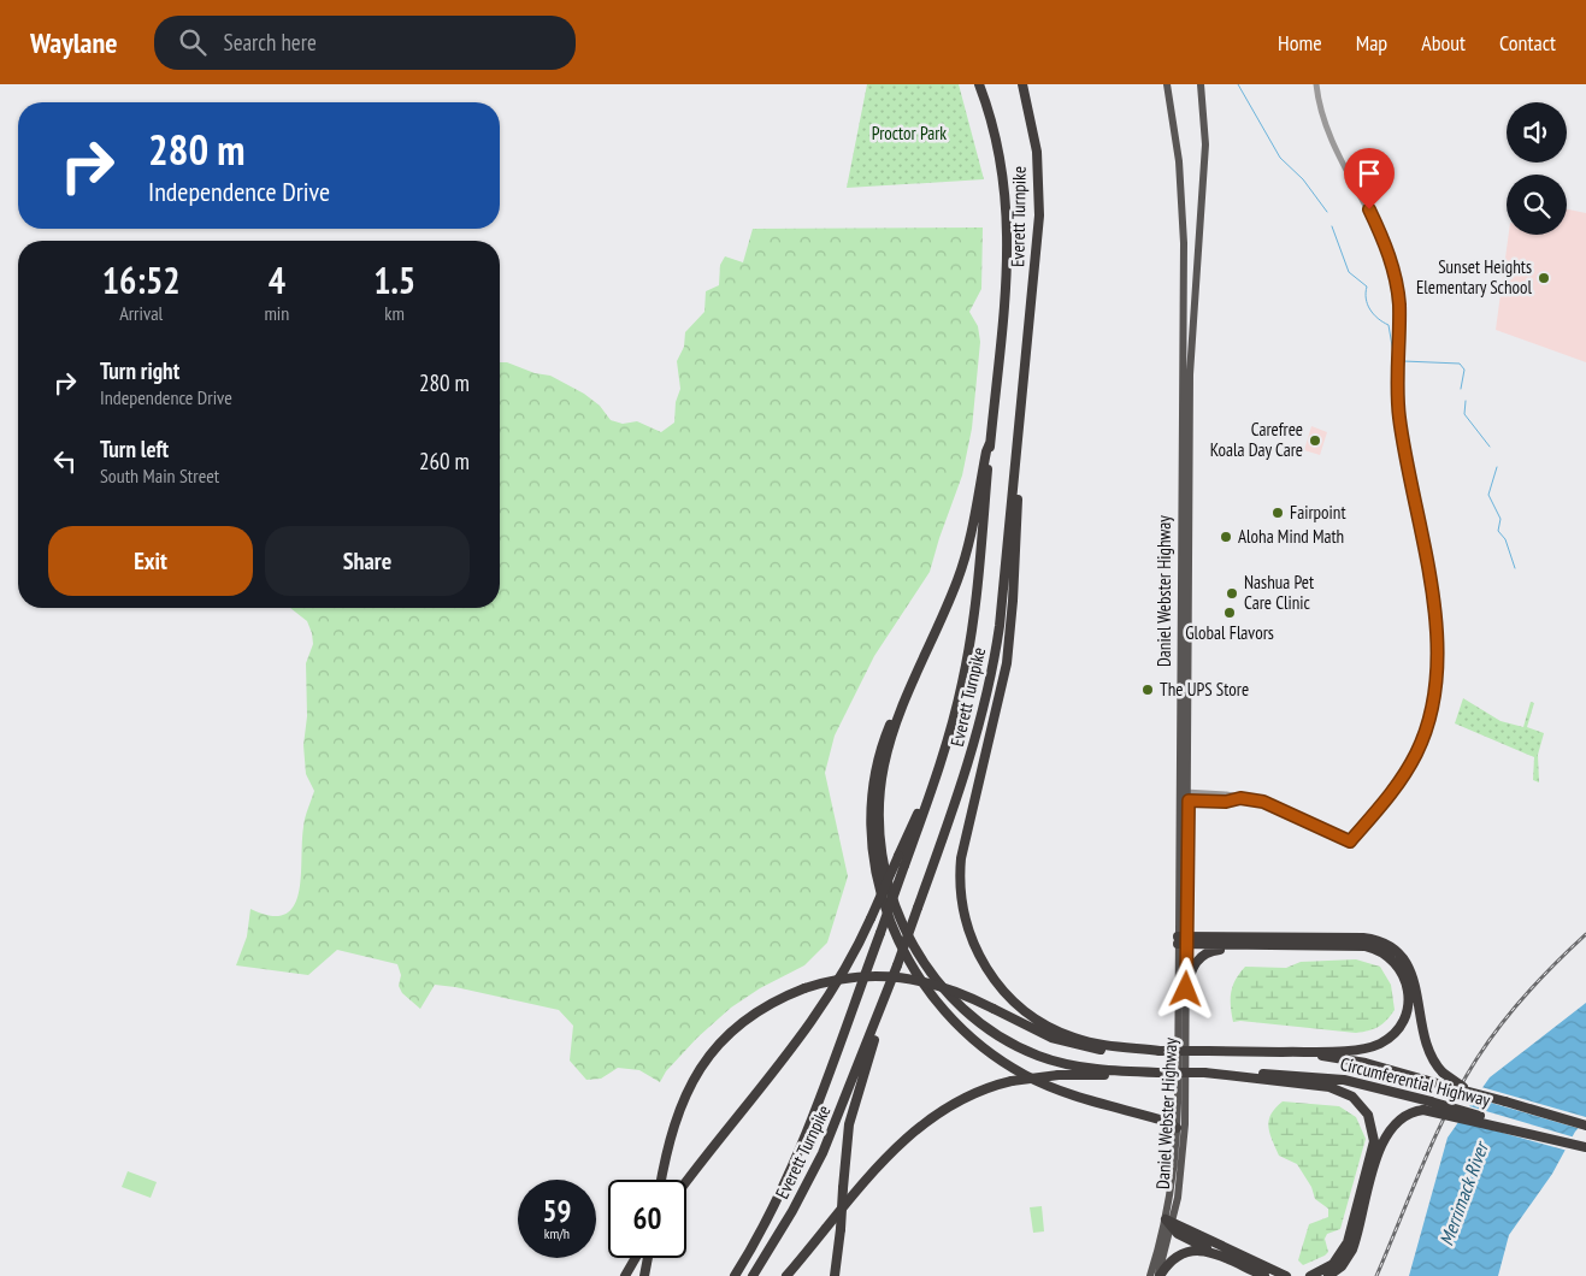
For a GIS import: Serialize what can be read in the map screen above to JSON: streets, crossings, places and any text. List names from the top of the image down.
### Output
{
  "streets": {
    "highway": ["Everett Turnpike", "Circumferential Highway"],
    "main road": ["Daniel Webster Highway"]
  },
  "water": ["Merrimack River"],
  "parks": ["Proctor Park"],
  "places": [
    "Sunset Heights Elementary School",
    "Carefree Koala Day Care",
    "Fairpoint",
    "Aloha Mind Math",
    "Nashua Pet Care Clinic",
    "Global Flavors",
    "The UPS Store"
  ],
  "page": {
    "header": "Waylane",
    "search": "Search here",
    "nav": [
      "Home",
      "Map",
      "About",
      "Contact"
    ],
    "turn": ["280 m", "Independence Drive"],
    "eta": [
      "16:52",
      "Arrival",
      "4",
      "min",
      "1.5",
      "km"
    ],
    "list": [
      {
        "name": "Turn right",
        "note": "Independence Drive",
        "value": "280 m"
      },
      {
        "name": "Turn left",
        "note": "South Main Street",
        "value": "260 m"
      }
    ],
    "buttons": ["Exit", "Share"],
    "speed": "59 km/h",
    "limit": "60"
  }
}
